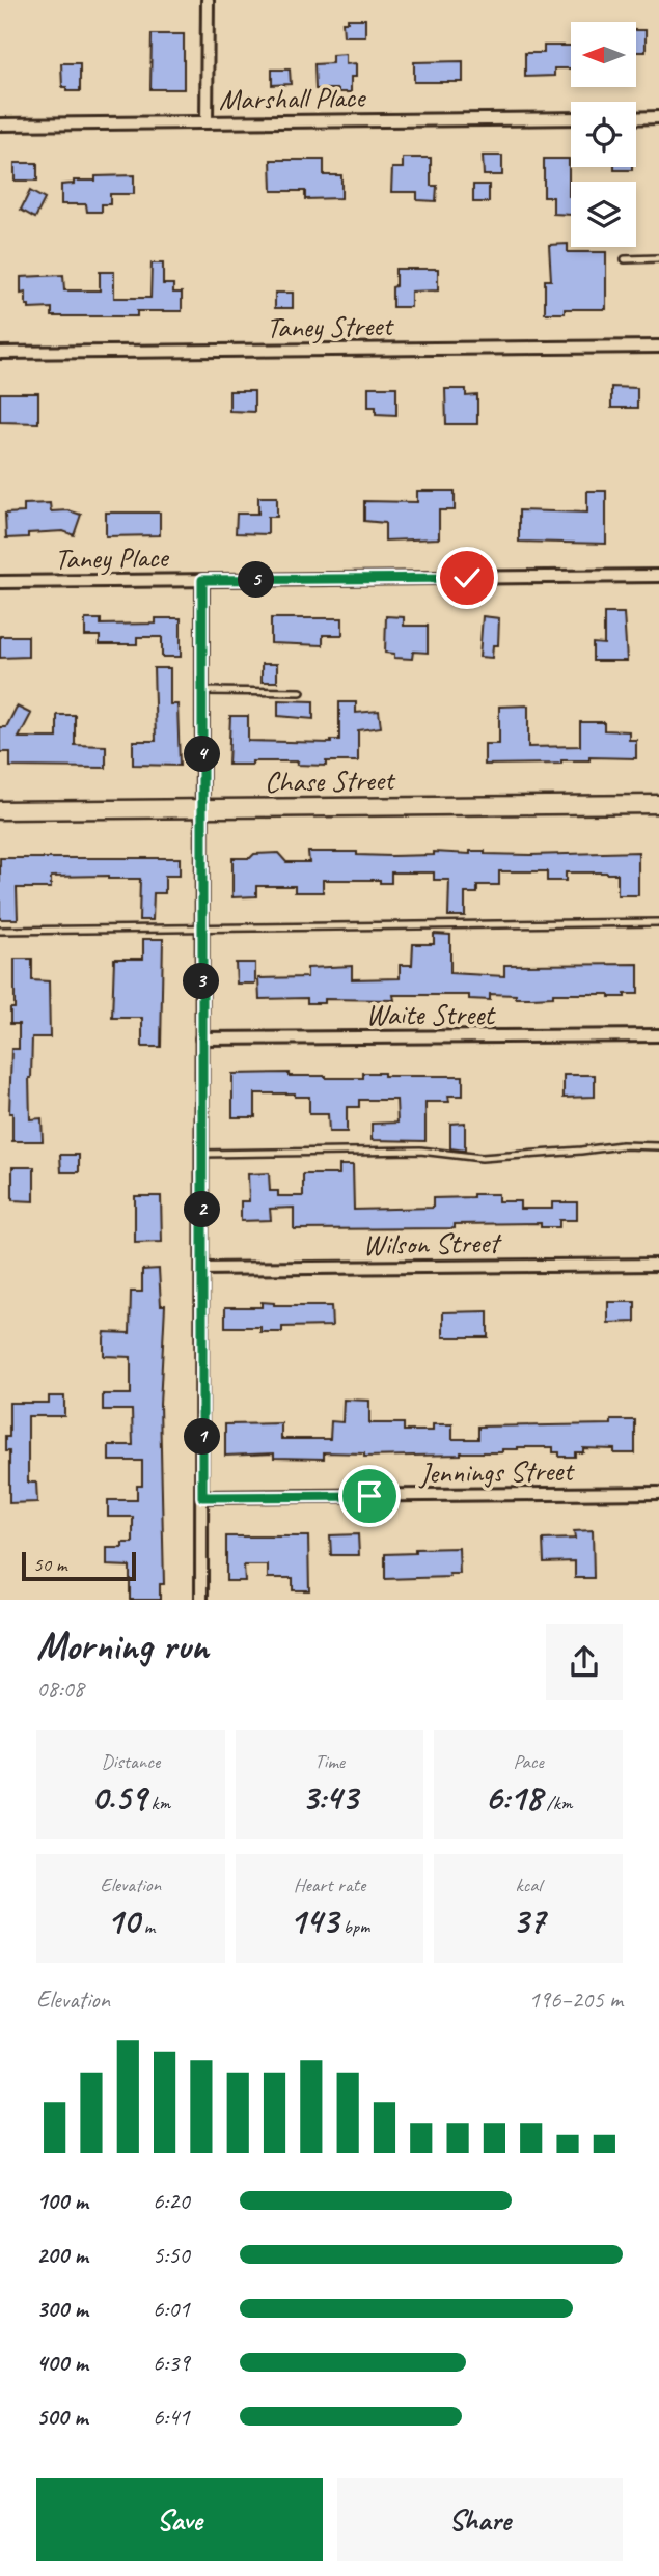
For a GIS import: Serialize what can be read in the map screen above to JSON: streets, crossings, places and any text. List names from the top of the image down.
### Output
{
  "streets": {
    "street": [
      "Marshall Place",
      "Taney Street",
      "Taney Place",
      "Chase Street",
      "Waite Street",
      "Wilson Street",
      "Jennings Street"
    ]
  },
  "scale_bar": "50 m",
  "north": "left",
  "page": {
    "pins": [
      "5",
      "4",
      "3",
      "2",
      "1"
    ],
    "scale": "50 m",
    "heading": ["Morning run", "08:08"],
    "stats": [
      ["Distance", "0.59 km"],
      ["Time", "3:43"],
      ["Pace", "6:18 /km"],
      ["Elevation", "10 m"],
      ["Heart rate", "143 bpm"],
      ["kcal", "37"]
    ],
    "chart": ["Elevation", "196–205 m"],
    "list": [
      {
        "name": "100 m",
        "note": "6:20"
      },
      {
        "name": "200 m",
        "note": "5:50"
      },
      {
        "name": "300 m",
        "note": "6:01"
      },
      {
        "name": "400 m",
        "note": "6:39"
      },
      {
        "name": "500 m",
        "note": "6:41"
      }
    ],
    "buttons": ["Save", "Share"]
  }
}
